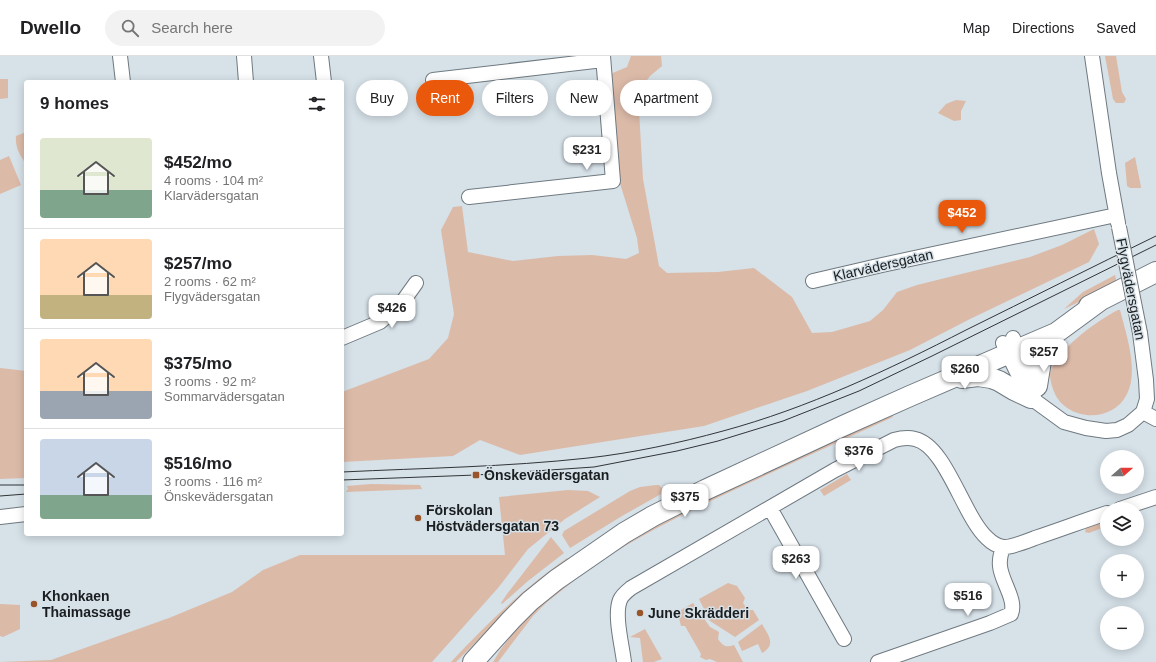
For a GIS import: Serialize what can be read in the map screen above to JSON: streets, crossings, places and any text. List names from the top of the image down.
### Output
{
  "streets": {
    "street": ["Klarvädersgatan", "Flygvädersgatan"]
  },
  "crossings": [
    ["Klarvädersgatan", "Flygvädersgatan"]
  ],
  "places": {
    "transit": ["Önskevädersgatan"],
    "other": ["Förskolan Höstvädersgatan 73", "Khonkaen Thaimassage", "June Skrädderi"]
  },
  "north": "right",
  "page": {
    "header": "Dwello",
    "search": "Search here",
    "nav": ["Map", "Directions", "Saved"],
    "chip": [
      "Buy",
      "Rent",
      "Filters",
      "New",
      "Apartment"
    ],
    "heading": "9 homes",
    "list": [
      {
        "name": "$452/mo",
        "note": "4 rooms · 104 m² · Klarvädersgatan"
      },
      {
        "name": "$257/mo",
        "note": "2 rooms · 62 m² · Flygvädersgatan"
      },
      {
        "name": "$375/mo",
        "note": "3 rooms · 92 m² · Sommarvädersgatan"
      },
      {
        "name": "$516/mo",
        "note": "3 rooms · 116 m² · Önskevädersgatan"
      }
    ],
    "price": [
      "$231",
      "$452",
      "$426",
      "$257",
      "$260",
      "$376",
      "$375",
      "$263",
      "$516"
    ],
    "map_buttons": ["+", "−"]
  }
}
